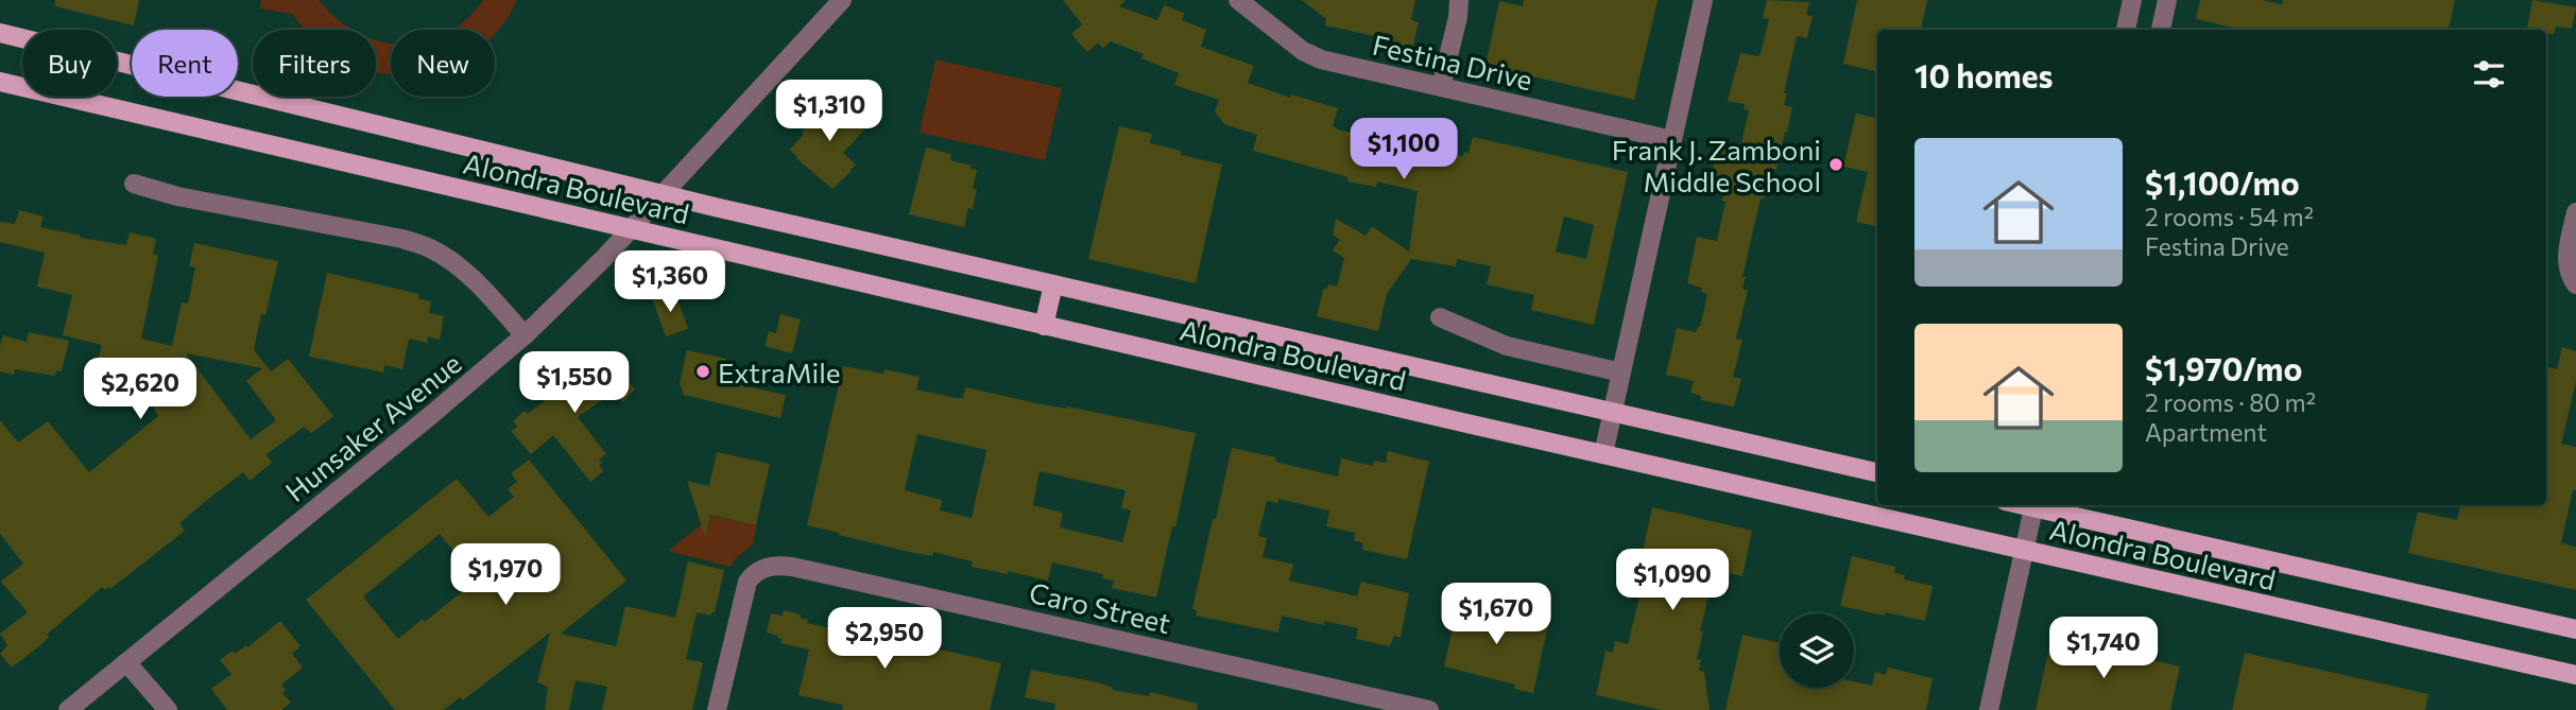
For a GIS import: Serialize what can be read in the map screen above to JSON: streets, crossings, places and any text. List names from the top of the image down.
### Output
{
  "streets": {
    "main road": ["Alondra Boulevard"],
    "street": ["Festina Drive", "Hunsaker Avenue", "Caro Street"]
  },
  "crossings": [
    ["Alondra Boulevard", "Hunsaker Avenue"]
  ],
  "places": ["Frank J. Zamboni Middle School", "ExtraMile"],
  "page": {
    "chip": [
      "Buy",
      "Rent",
      "Filters",
      "New"
    ],
    "heading": "10 homes",
    "price": [
      "$1,310",
      "$1,100",
      "$1,360",
      "$1,550",
      "$2,620",
      "$1,970",
      "$1,090",
      "$1,670",
      "$2,950",
      "$1,740"
    ],
    "list": [
      {
        "name": "$1,100/mo",
        "note": "2 rooms · 54 m² · Festina Drive"
      },
      {
        "name": "$1,970/mo",
        "note": "2 rooms · 80 m² · Apartment"
      }
    ]
  }
}
